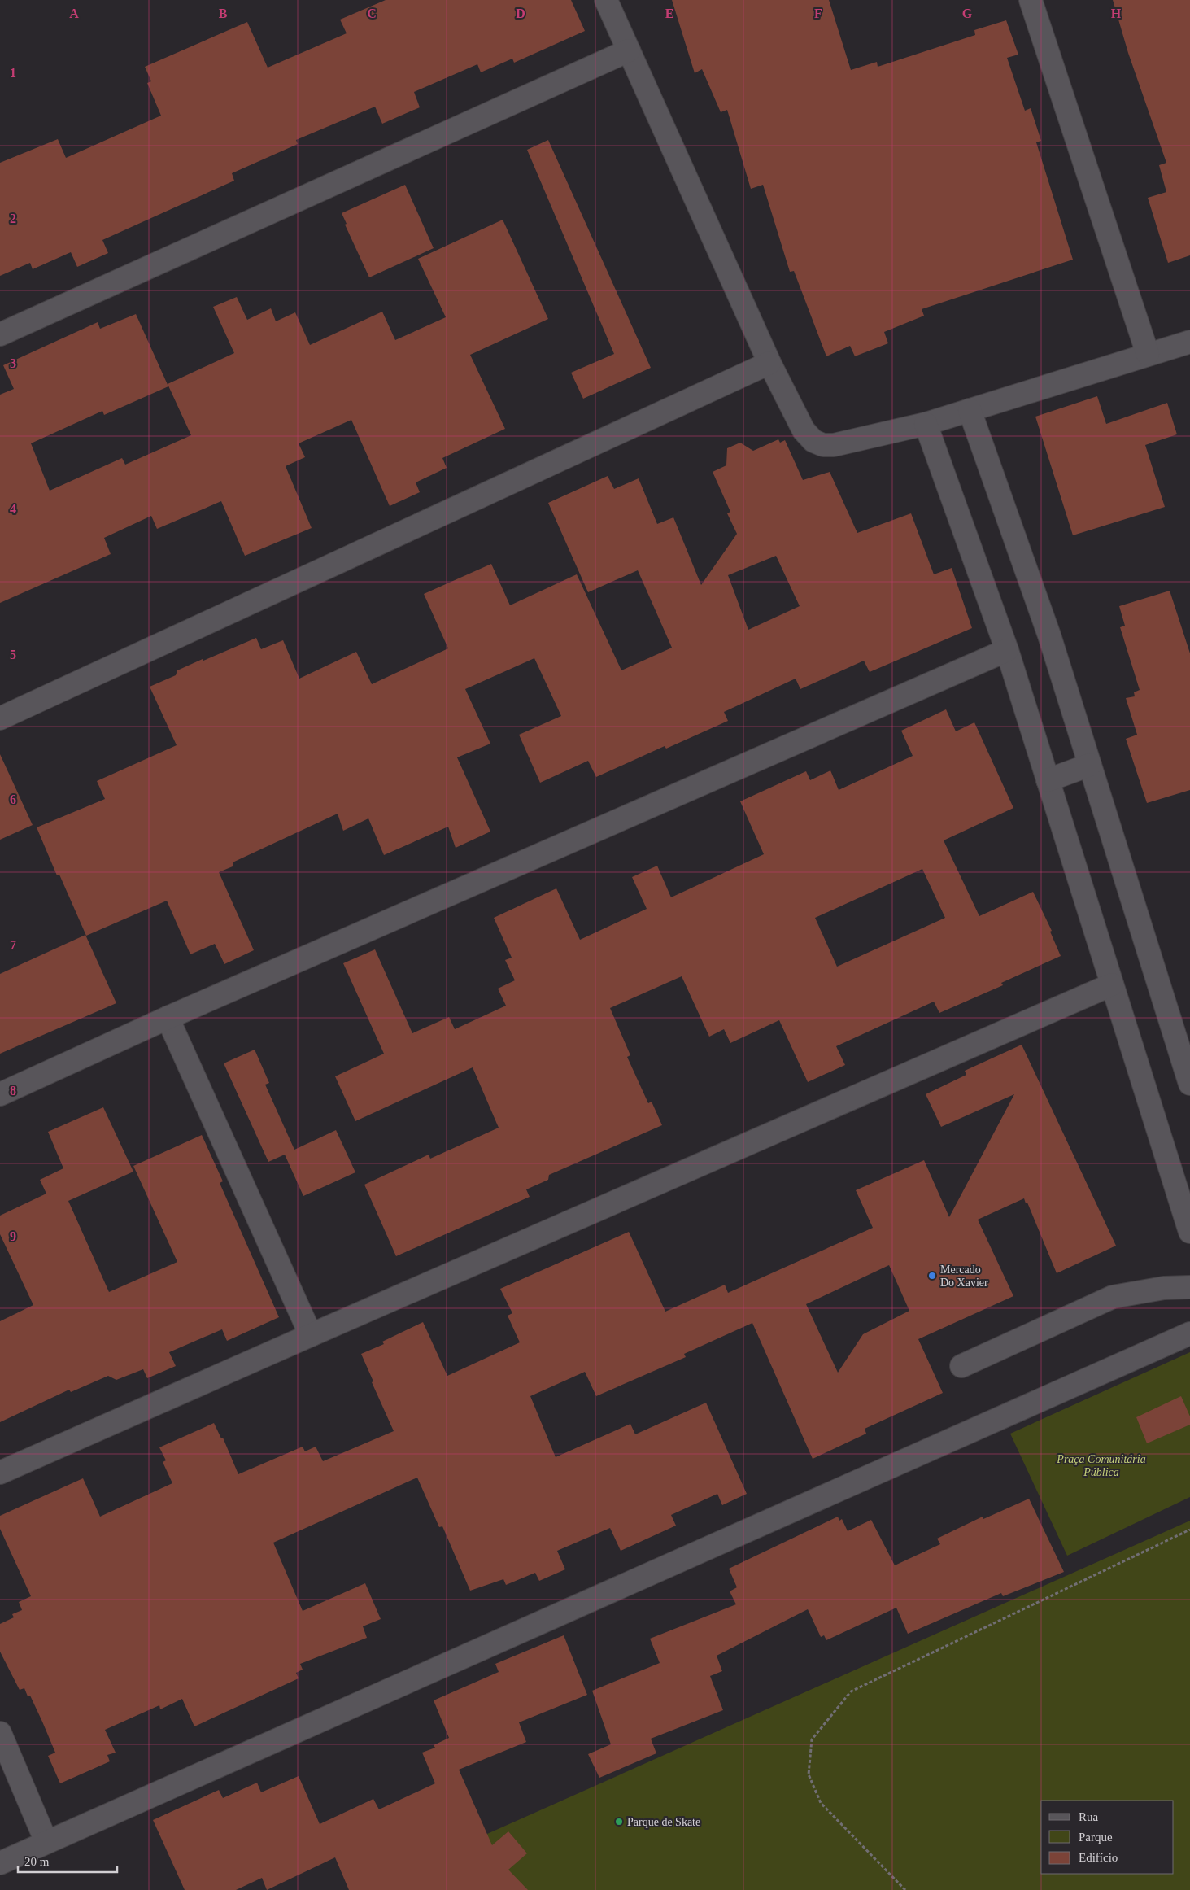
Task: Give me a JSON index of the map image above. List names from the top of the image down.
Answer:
{
  "parks": ["Praça Comunitária Pública"],
  "places": ["Mercado Do Xavier", "Parque de Skate"],
  "legend": ["Rua", "Parque", "Edifício"],
  "scale_bar": "20 m",
  "grid": {
    "columns": [
      "A",
      "B",
      "C",
      "D",
      "E",
      "F",
      "G",
      "H"
    ],
    "rows": [
      "1",
      "2",
      "3",
      "4",
      "5",
      "6",
      "7",
      "8",
      "9"
    ]
  }
}
